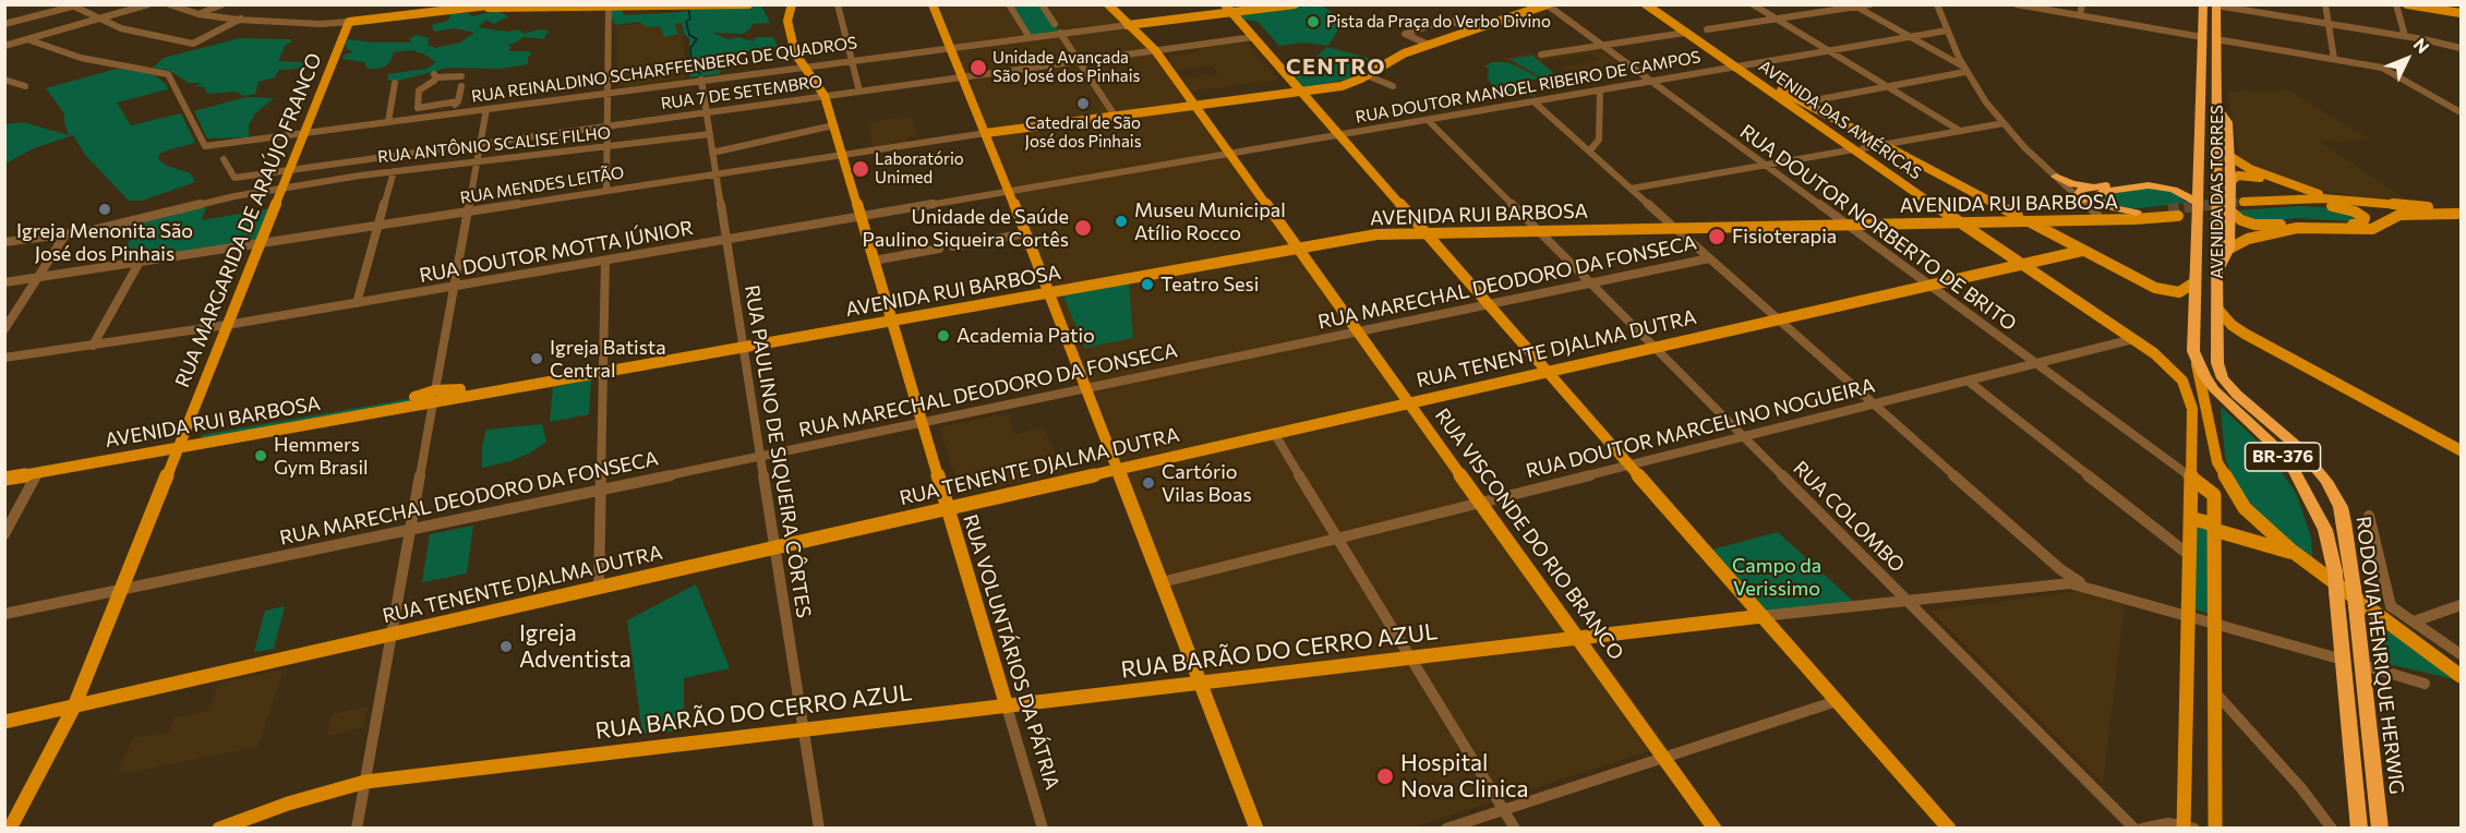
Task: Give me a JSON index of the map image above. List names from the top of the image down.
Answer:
{
  "streets": {
    "highway": ["AVENIDA DAS TORRES", "BR-376", "RODOVIA HENRIQUE HERWIG"],
    "main road": [
      "AVENIDA DAS AMÉRICAS",
      "RUA MENDES LEITÃO",
      "AVENIDA RUI BARBOSA",
      "RUA MARGARIDA DE ARAÚJO FRANCO",
      "RUA TENENTE DJALMA DUTRA",
      "RUA VISCONDE DO RIO BRANCO",
      "RUA BARÃO DO CERRO AZUL",
      "RUA VOLUNTÁRIOS DA PÁTRIA"
    ],
    "street": [
      "RUA REINALDINO SCHARFFENBERG DE QUADROS",
      "RUA DOUTOR MANOEL RIBEIRO DE CAMPOS",
      "RUA 7 DE SETEMBRO",
      "RUA ANTÔNIO SCALISE FILHO",
      "RUA DOUTOR NORBERTO DE BRITO",
      "RUA DOUTOR MOTTA JÚNIOR",
      "RUA MARECHAL DEODORO DA FONSECA",
      "RUA DOUTOR MARCELINO NOGUEIRA",
      "RUA PAULINO DE SIQUEIRA CÔRTES",
      "RUA COLOMBO"
    ]
  },
  "crossings": [
    ["RUA REINALDINO SCHARFFENBERG DE QUADROS", "RUA MARGARIDA DE ARAÚJO FRANCO"],
    ["RUA REINALDINO SCHARFFENBERG DE QUADROS", "RUA PAULINO DE SIQUEIRA CÔRTES"],
    ["RUA REINALDINO SCHARFFENBERG DE QUADROS", "RUA VISCONDE DO RIO BRANCO"],
    ["RUA REINALDINO SCHARFFENBERG DE QUADROS", "RUA VOLUNTÁRIOS DA PÁTRIA"],
    ["RUA DOUTOR MANOEL RIBEIRO DE CAMPOS", "AVENIDA DAS AMÉRICAS"],
    ["RUA DOUTOR MANOEL RIBEIRO DE CAMPOS", "RUA DOUTOR NORBERTO DE BRITO"],
    ["RUA DOUTOR MANOEL RIBEIRO DE CAMPOS", "RUA DOUTOR MOTTA JÚNIOR"],
    ["RUA DOUTOR MANOEL RIBEIRO DE CAMPOS", "RUA COLOMBO"],
    ["RUA DOUTOR MANOEL RIBEIRO DE CAMPOS", "RUA VISCONDE DO RIO BRANCO"],
    ["RUA 7 DE SETEMBRO", "RUA MARGARIDA DE ARAÚJO FRANCO"],
    ["RUA 7 DE SETEMBRO", "RUA PAULINO DE SIQUEIRA CÔRTES"],
    ["RUA 7 DE SETEMBRO", "RUA VISCONDE DO RIO BRANCO"],
    ["RUA 7 DE SETEMBRO", "RUA VOLUNTÁRIOS DA PÁTRIA"],
    ["AVENIDA DAS AMÉRICAS", "AVENIDA RUI BARBOSA"],
    ["AVENIDA DAS AMÉRICAS", "RUA TENENTE DJALMA DUTRA"],
    ["AVENIDA DAS AMÉRICAS", "RUA DOUTOR MARCELINO NOGUEIRA"],
    ["RUA ANTÔNIO SCALISE FILHO", "RUA MARGARIDA DE ARAÚJO FRANCO"],
    ["RUA ANTÔNIO SCALISE FILHO", "RUA PAULINO DE SIQUEIRA CÔRTES"],
    ["RUA MENDES LEITÃO", "RUA MARGARIDA DE ARAÚJO FRANCO"],
    ["RUA MENDES LEITÃO", "RUA DOUTOR NORBERTO DE BRITO"],
    ["RUA MENDES LEITÃO", "RUA PAULINO DE SIQUEIRA CÔRTES"],
    ["RUA MENDES LEITÃO", "RUA VISCONDE DO RIO BRANCO"],
    ["RUA MENDES LEITÃO", "RUA VOLUNTÁRIOS DA PÁTRIA"],
    ["AVENIDA DAS TORRES", "RODOVIA HENRIQUE HERWIG"],
    ["AVENIDA RUI BARBOSA", "RUA MARGARIDA DE ARAÚJO FRANCO"],
    ["AVENIDA RUI BARBOSA", "RUA DOUTOR NORBERTO DE BRITO"],
    ["AVENIDA RUI BARBOSA", "RUA PAULINO DE SIQUEIRA CÔRTES"],
    ["AVENIDA RUI BARBOSA", "RUA COLOMBO"],
    ["AVENIDA RUI BARBOSA", "RUA VISCONDE DO RIO BRANCO"],
    ["AVENIDA RUI BARBOSA", "RUA VOLUNTÁRIOS DA PÁTRIA"],
    ["RUA MARGARIDA DE ARAÚJO FRANCO", "RUA DOUTOR MOTTA JÚNIOR"],
    ["RUA MARGARIDA DE ARAÚJO FRANCO", "RUA MARECHAL DEODORO DA FONSECA"],
    ["RUA MARGARIDA DE ARAÚJO FRANCO", "RUA TENENTE DJALMA DUTRA"],
    ["RUA DOUTOR NORBERTO DE BRITO", "RUA TENENTE DJALMA DUTRA"],
    ["RUA DOUTOR NORBERTO DE BRITO", "RUA DOUTOR MARCELINO NOGUEIRA"],
    ["RUA DOUTOR MOTTA JÚNIOR", "RUA PAULINO DE SIQUEIRA CÔRTES"],
    ["RUA DOUTOR MOTTA JÚNIOR", "RUA VOLUNTÁRIOS DA PÁTRIA"],
    ["RUA MARECHAL DEODORO DA FONSECA", "RUA PAULINO DE SIQUEIRA CÔRTES"],
    ["RUA MARECHAL DEODORO DA FONSECA", "RUA COLOMBO"],
    ["RUA MARECHAL DEODORO DA FONSECA", "RUA VISCONDE DO RIO BRANCO"],
    ["RUA MARECHAL DEODORO DA FONSECA", "RUA VOLUNTÁRIOS DA PÁTRIA"],
    ["RUA TENENTE DJALMA DUTRA", "RUA PAULINO DE SIQUEIRA CÔRTES"],
    ["RUA TENENTE DJALMA DUTRA", "RUA COLOMBO"],
    ["RUA TENENTE DJALMA DUTRA", "RUA VISCONDE DO RIO BRANCO"],
    ["RUA TENENTE DJALMA DUTRA", "RUA VOLUNTÁRIOS DA PÁTRIA"],
    ["RUA DOUTOR MARCELINO NOGUEIRA", "RUA COLOMBO"],
    ["RUA DOUTOR MARCELINO NOGUEIRA", "RUA VISCONDE DO RIO BRANCO"],
    ["RUA PAULINO DE SIQUEIRA CÔRTES", "RUA BARÃO DO CERRO AZUL"],
    ["RUA COLOMBO", "RUA BARÃO DO CERRO AZUL"],
    ["RUA VISCONDE DO RIO BRANCO", "RUA BARÃO DO CERRO AZUL"],
    ["RUA BARÃO DO CERRO AZUL", "RUA VOLUNTÁRIOS DA PÁTRIA"],
    ["RUA BARÃO DO CERRO AZUL", "RODOVIA HENRIQUE HERWIG"]
  ],
  "districts": ["CENTRO"],
  "parks": ["Campo da Verissimo"],
  "places": [
    "Pista da Praça do Verbo Divino",
    "Unidade Avançada São José dos Pinhais",
    "Catedral de São José dos Pinhais",
    "Laboratório Unimed",
    "Igreja Menonita São José dos Pinhais",
    "Museu Municipal Atílio Rocco",
    "Unidade de Saúde Paulino Siqueira Cortês",
    "Fisioterapia",
    "Teatro Sesi",
    "Academia Patio",
    "Igreja Batista Central",
    "Hemmers Gym Brasil",
    "Cartório Vilas Boas",
    "Igreja Adventista",
    "Hospital Nova Clinica"
  ],
  "north": "top right"
}
